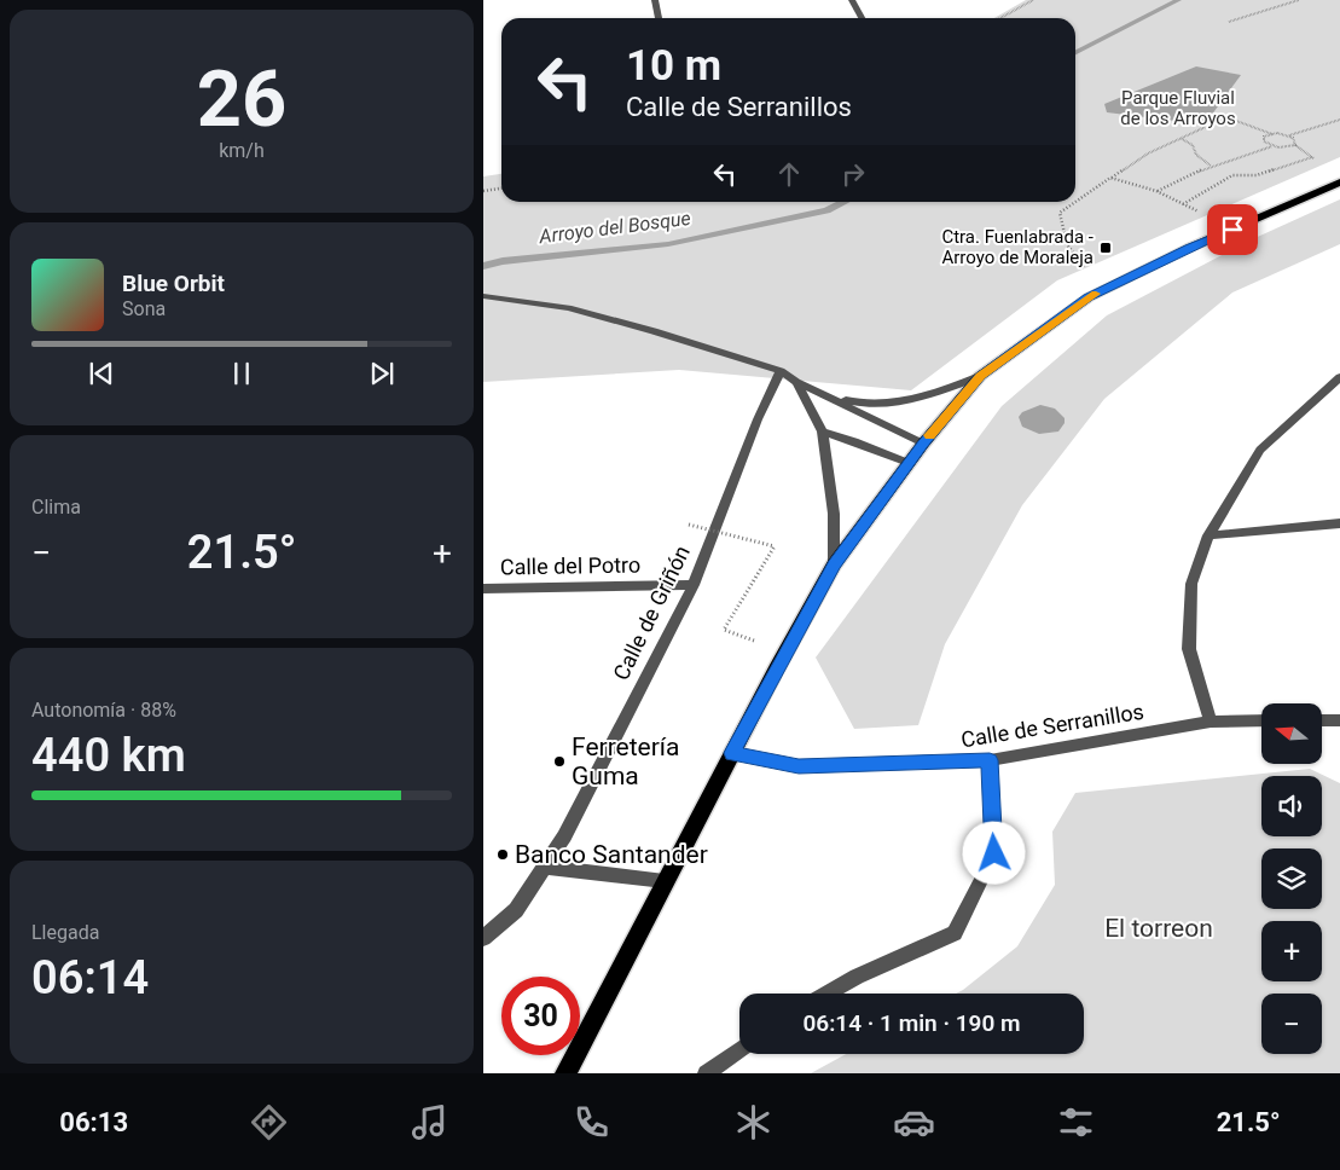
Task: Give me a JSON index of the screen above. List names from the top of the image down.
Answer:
{
  "streets": {
    "street": ["Calle del Potro", "Calle de Griñón", "Calle de Serranillos"]
  },
  "crossings": [
    ["Calle del Potro", "Calle de Griñón"]
  ],
  "water": ["Arroyo del Bosque"],
  "parks": ["Parque Fluvial de los Arroyos", "El torreon"],
  "places": {
    "transit": ["Ctra. Fuenlabrada - Arroyo de Moraleja"],
    "other": ["Ferretería Guma", "Banco Santander"]
  },
  "north": "left",
  "page": {
    "tile": [
      ["26", "km/h"],
      "Clima",
      ["Autonomía · 88%", "440 km"],
      ["Llegada", "06:14"]
    ],
    "turn": ["10 m", "Calle de Serranillos"],
    "song": ["Blue Orbit", "Sona"],
    "heat": ["−", "21.5°", "+"],
    "map_buttons": ["+", "−"],
    "limit": "30",
    "trip": "06:14 · 1 min · 190 m",
    "tabs": ["06:13", "21.5°"]
  }
}
